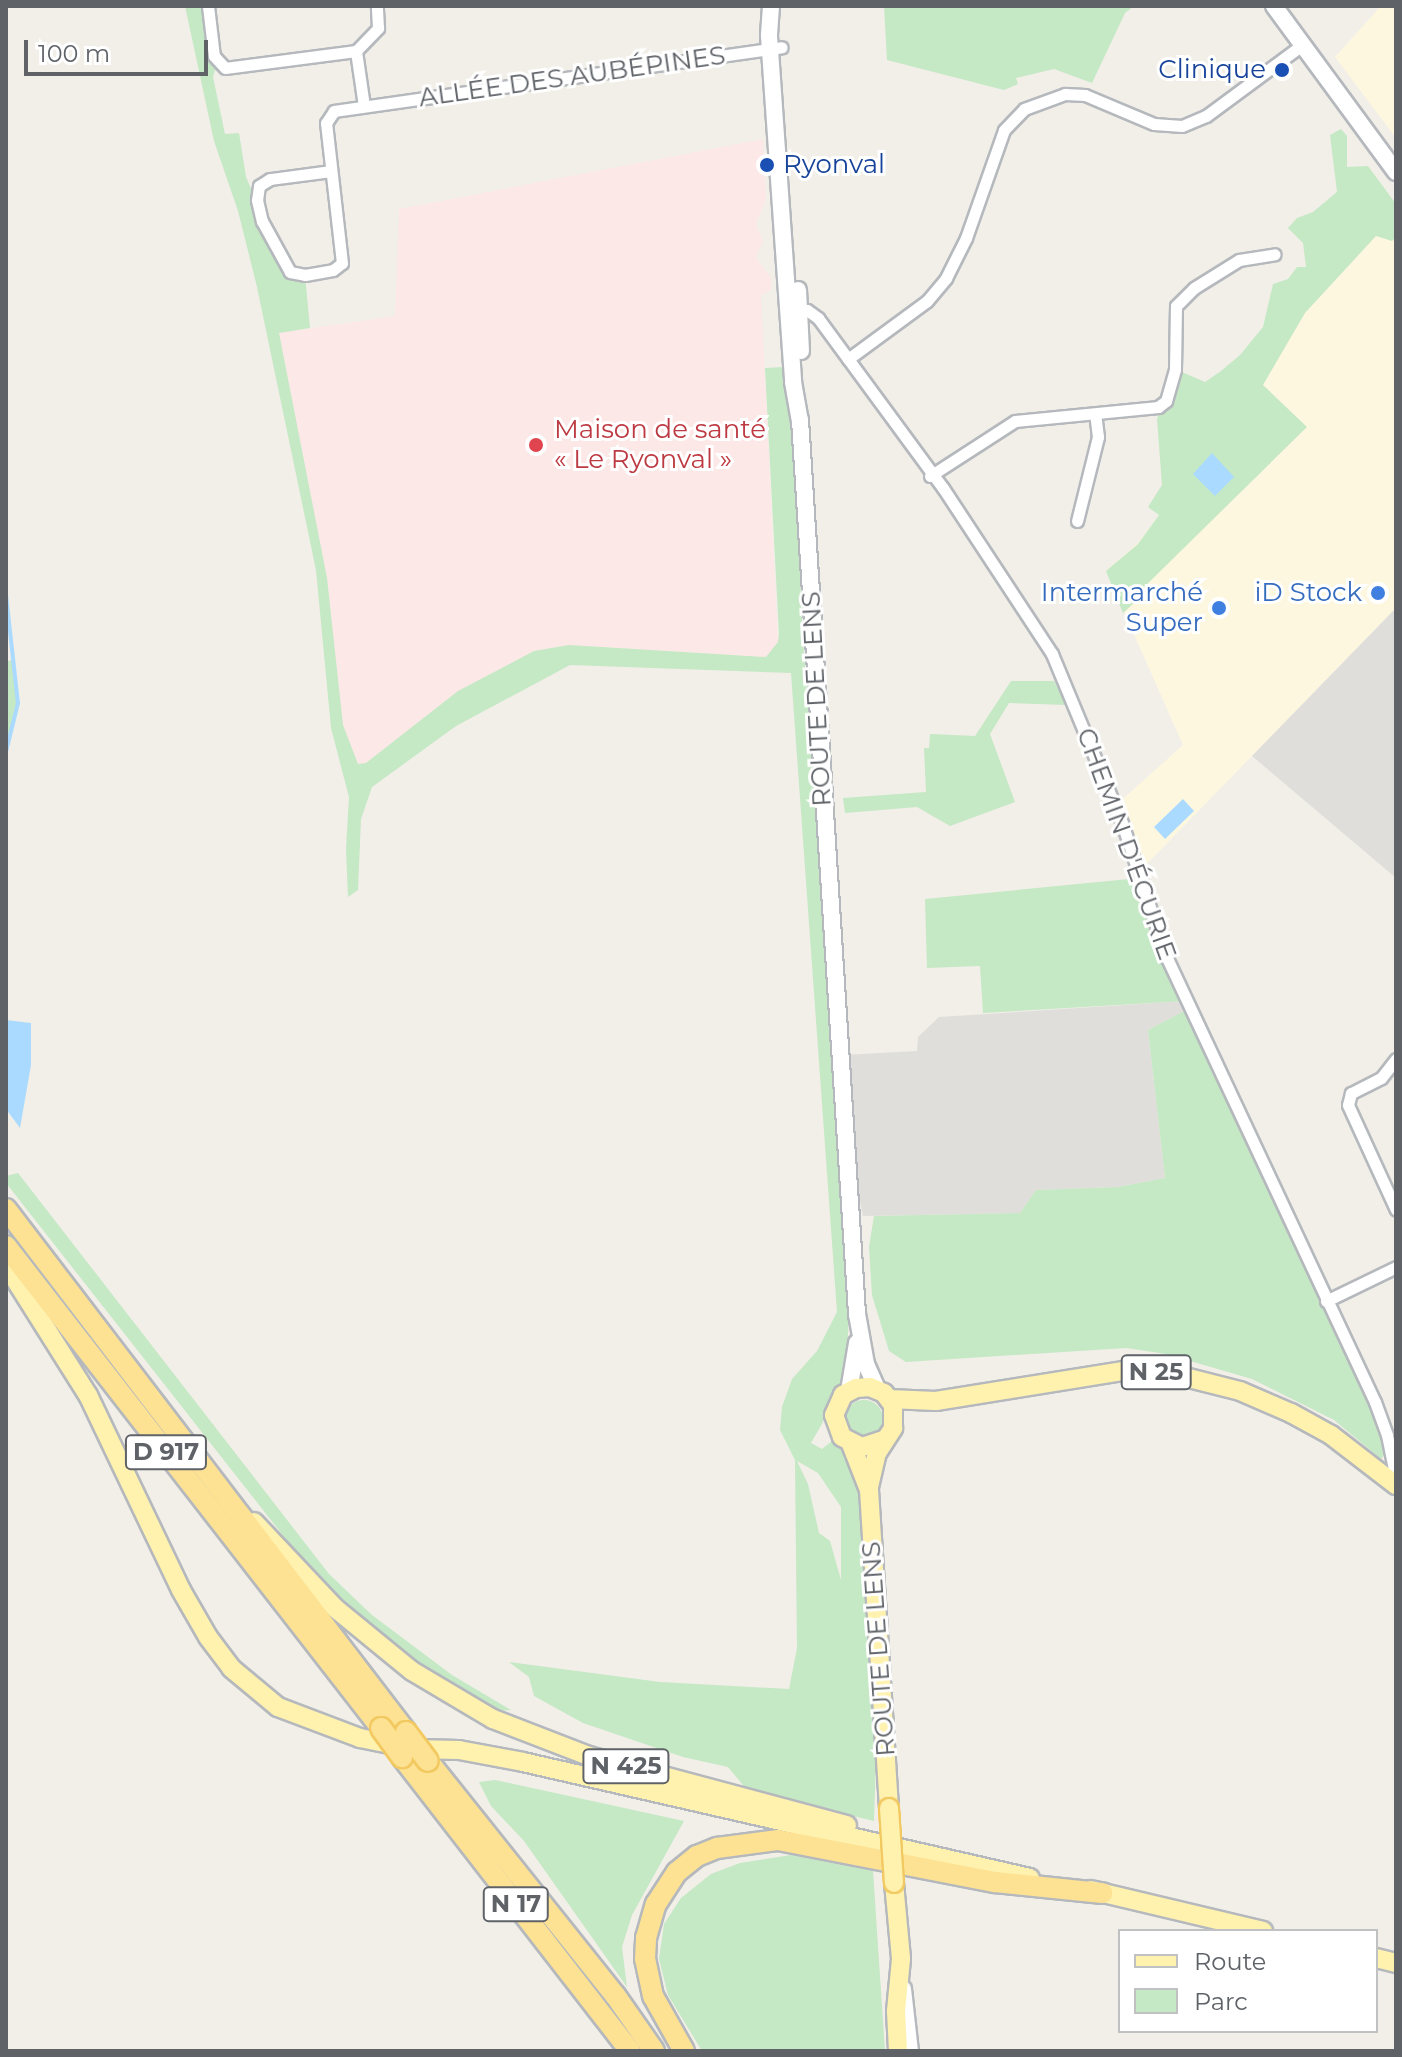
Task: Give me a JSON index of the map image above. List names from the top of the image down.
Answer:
{
  "streets": {
    "highway": ["D 917", "N 17"],
    "main road": ["ROUTE DE LENS", "N 25", "N 425"],
    "street": ["ALLÉE DES AUBÉPINES", "CHEMIN D'ÉCURIE"]
  },
  "crossings": [
    ["ALLÉE DES AUBÉPINES", "ROUTE DE LENS"],
    ["ROUTE DE LENS", "CHEMIN D'ÉCURIE"],
    ["ROUTE DE LENS", "N 25"],
    ["D 917", "N 425"],
    ["D 917", "N 17"]
  ],
  "places": [
    "Clinique",
    "Ryonval",
    "Maison de santé « Le Ryonval »",
    "iD Stock",
    "Intermarché Super"
  ],
  "legend": ["Route", "Parc"],
  "scale_bar": "100 m"
}
